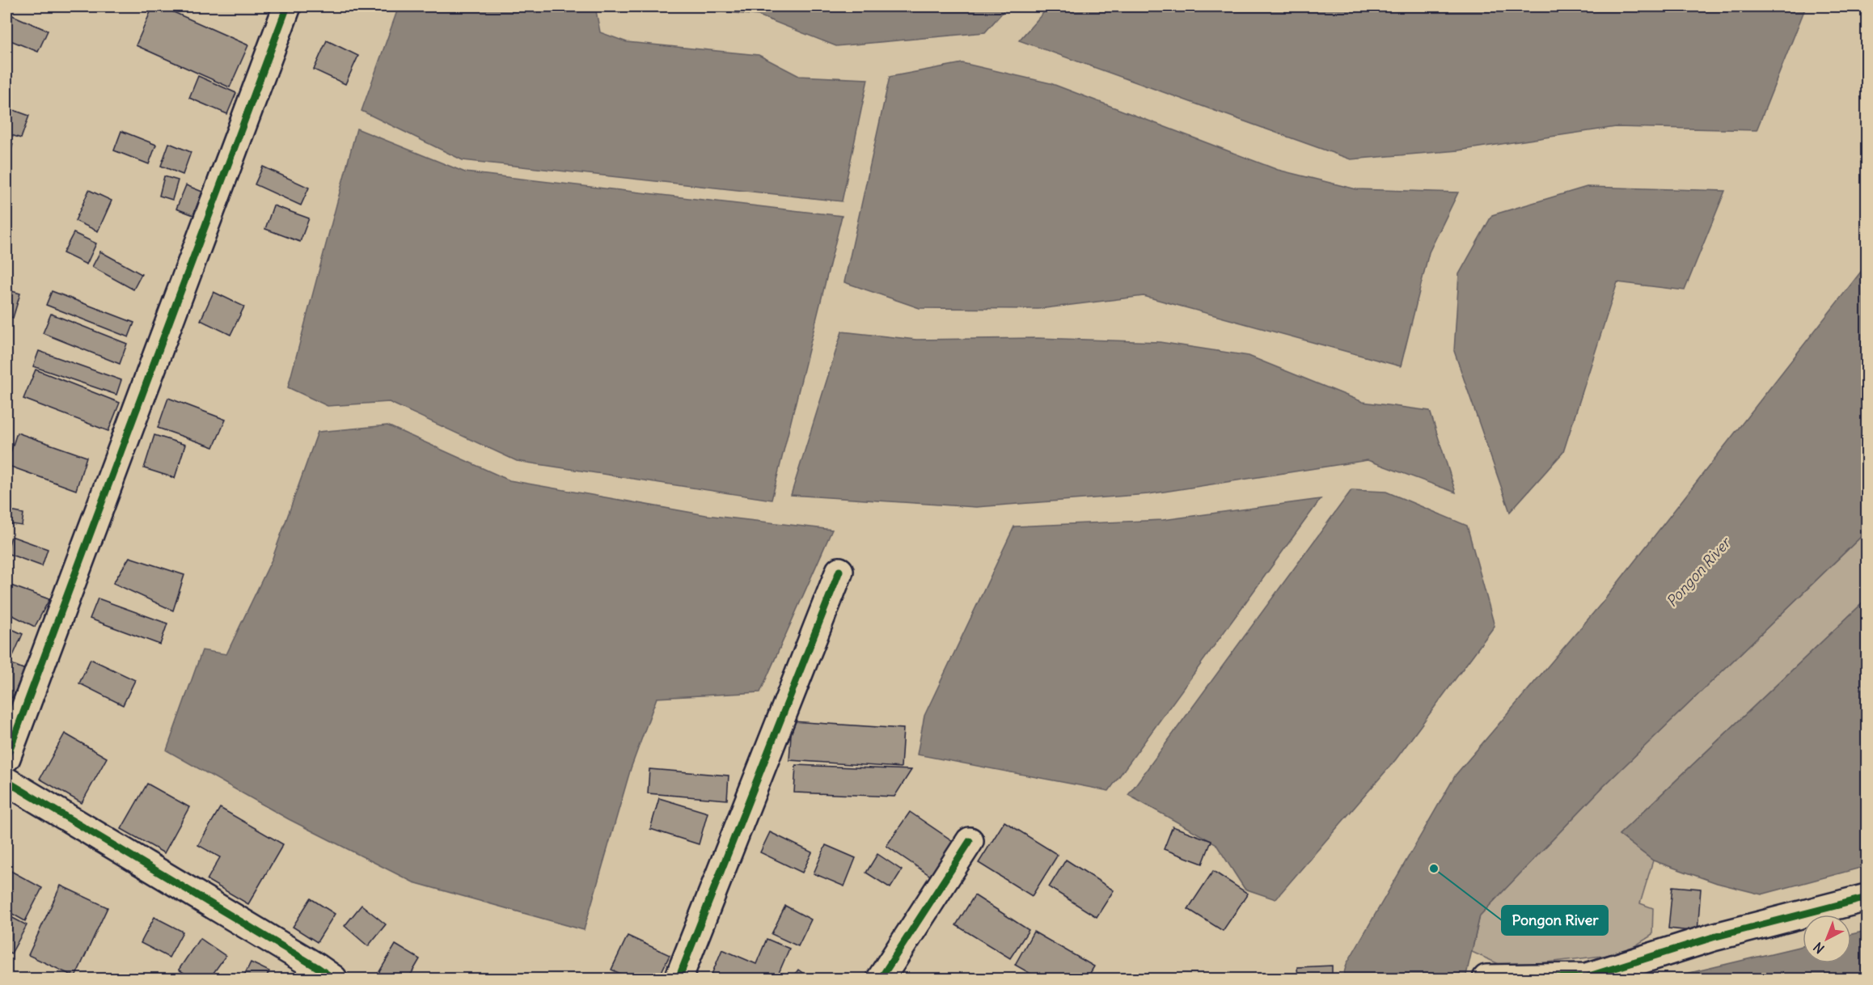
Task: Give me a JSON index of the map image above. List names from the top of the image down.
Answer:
{
  "water": ["Pongon River"],
  "places": ["Pongon River"],
  "north": "bottom left"
}
